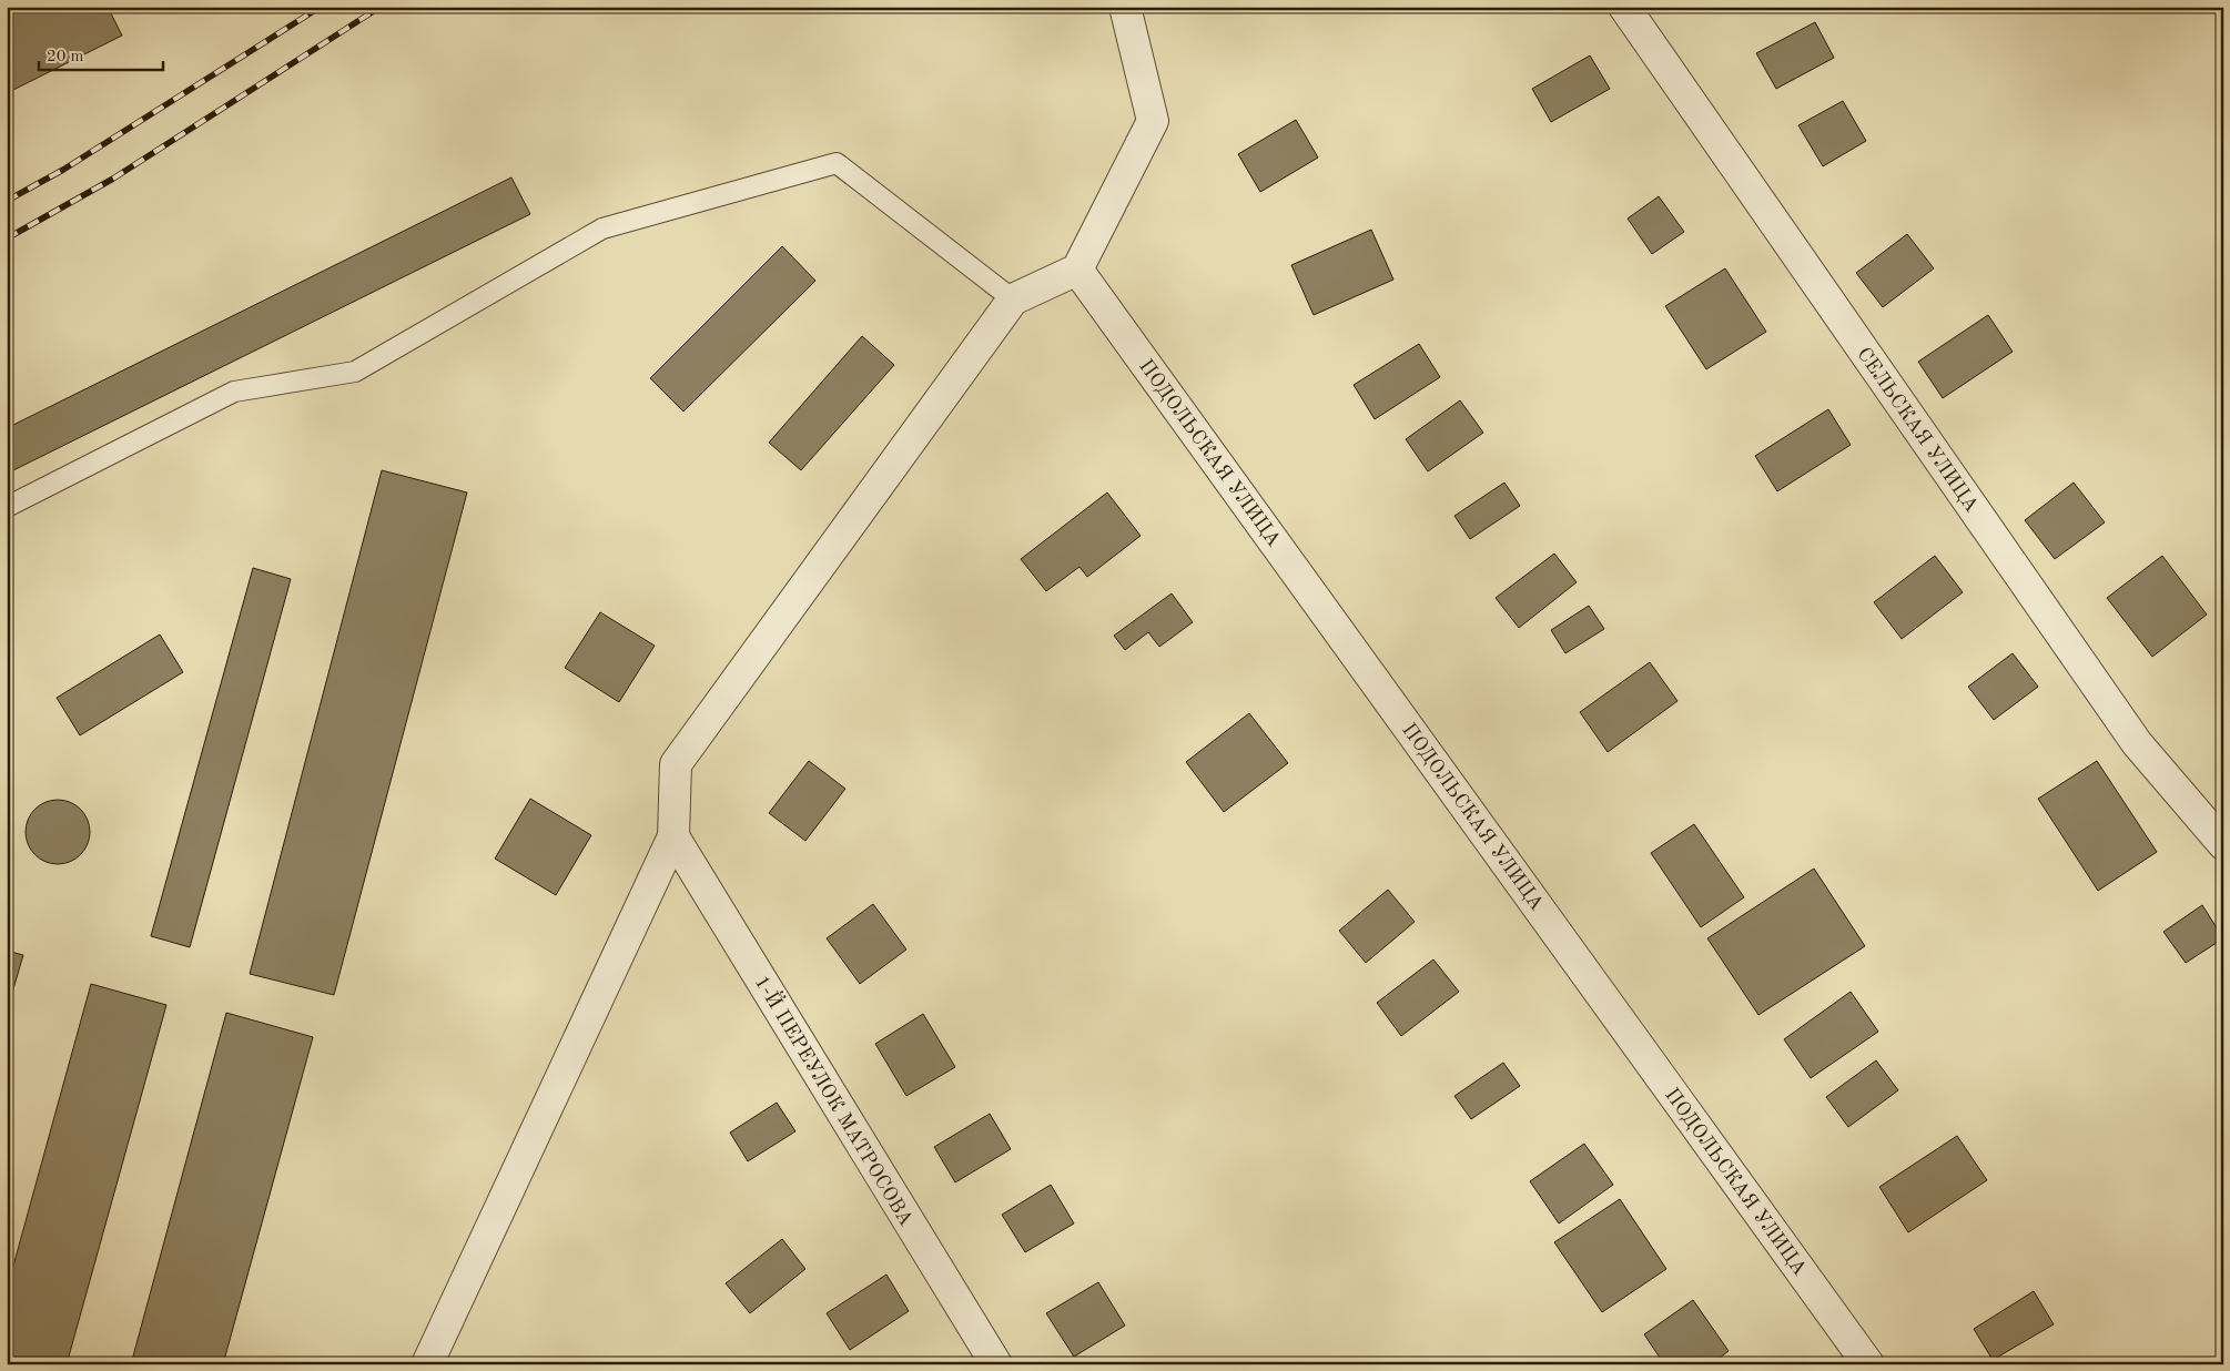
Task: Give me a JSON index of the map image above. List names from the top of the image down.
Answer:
{
  "streets": {
    "street": ["СЕЛЬСКАЯ УЛИЦА", "ПОДОЛЬСКАЯ УЛИЦА", "1-Й ПЕРЕУЛОК МАТРОСОВА"]
  },
  "scale_bar": "20 m"
}
